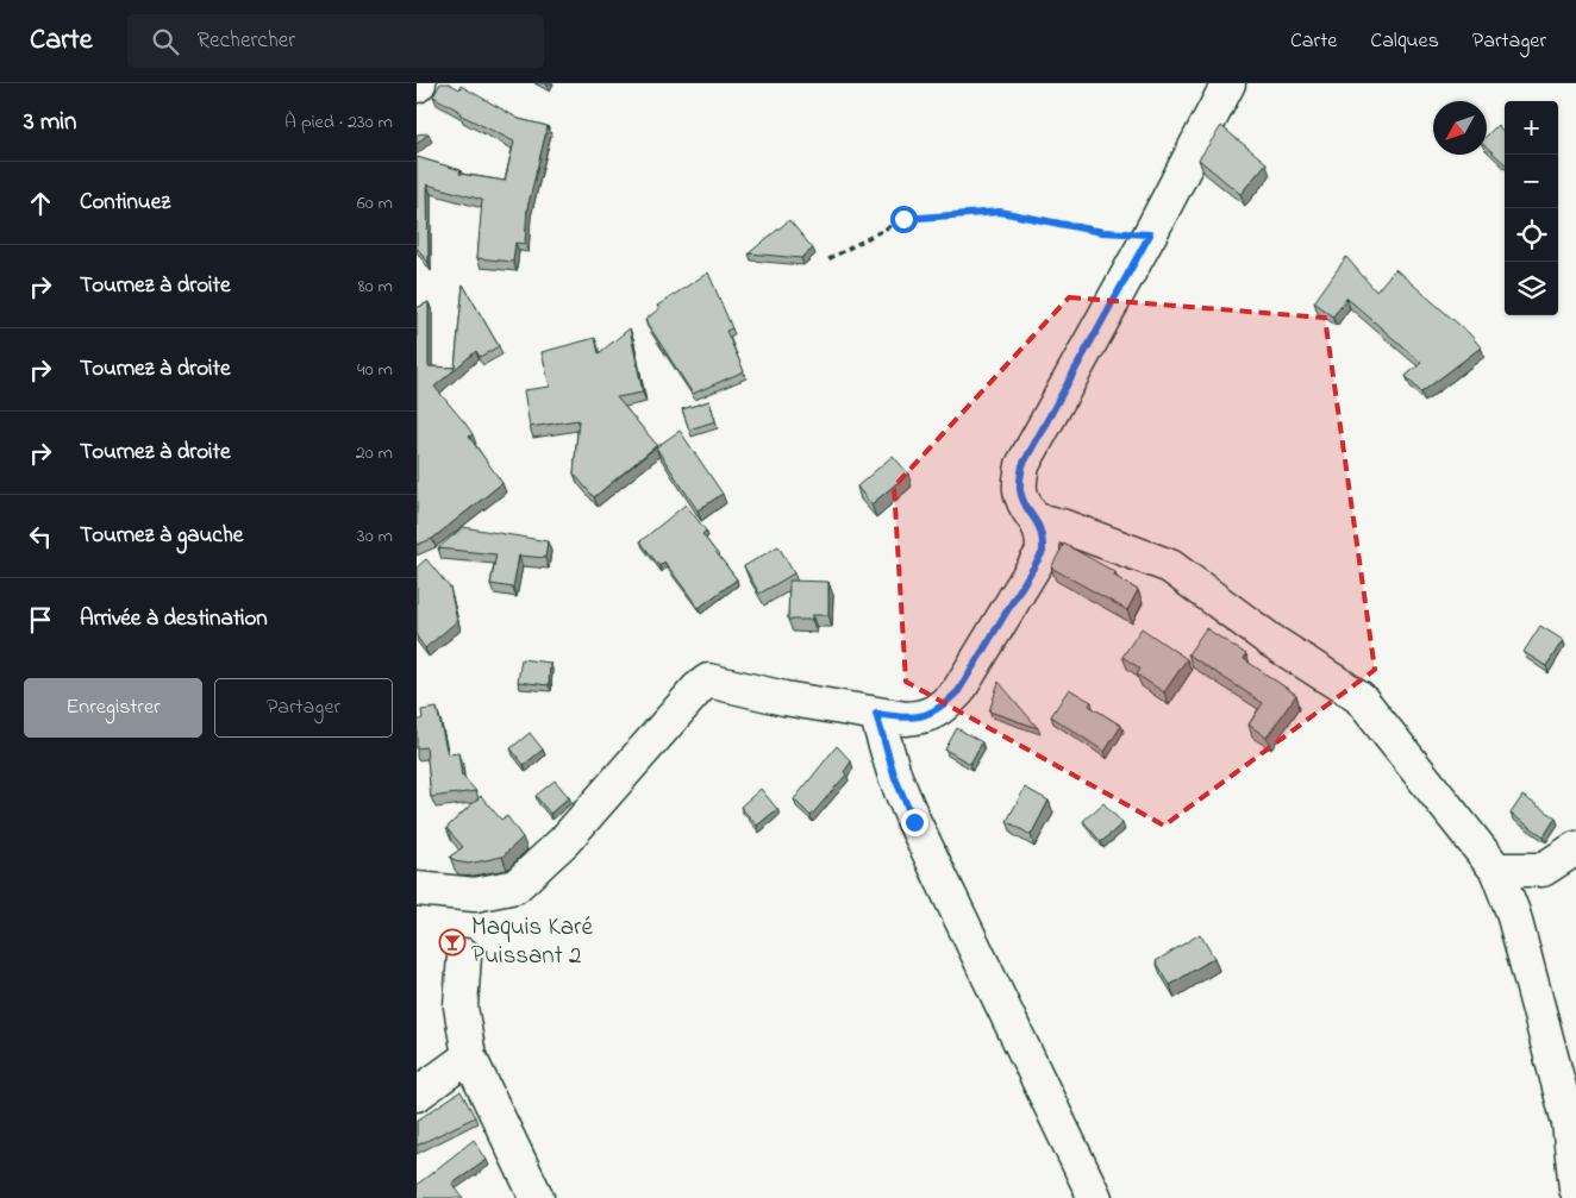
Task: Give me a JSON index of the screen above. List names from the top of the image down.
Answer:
{
  "places": {
    "bar": ["Maquis Karé Puissant 2"]
  },
  "north": "bottom left",
  "page": {
    "header": "Carte",
    "search": "Rechercher",
    "nav": ["Carte", "Calques", "Partager"],
    "heading": ["3 min", "À pied · 230 m"],
    "map_buttons": ["+", "−"],
    "list": [
      ["Continuez", "60 m"],
      ["Tournez à droite", "80 m"],
      ["Tournez à droite", "40 m"],
      ["Tournez à droite", "20 m"],
      ["Tournez à gauche", "30 m"],
      "Arrivée à destination"
    ],
    "buttons": ["Enregistrer", "Partager"]
  }
}
